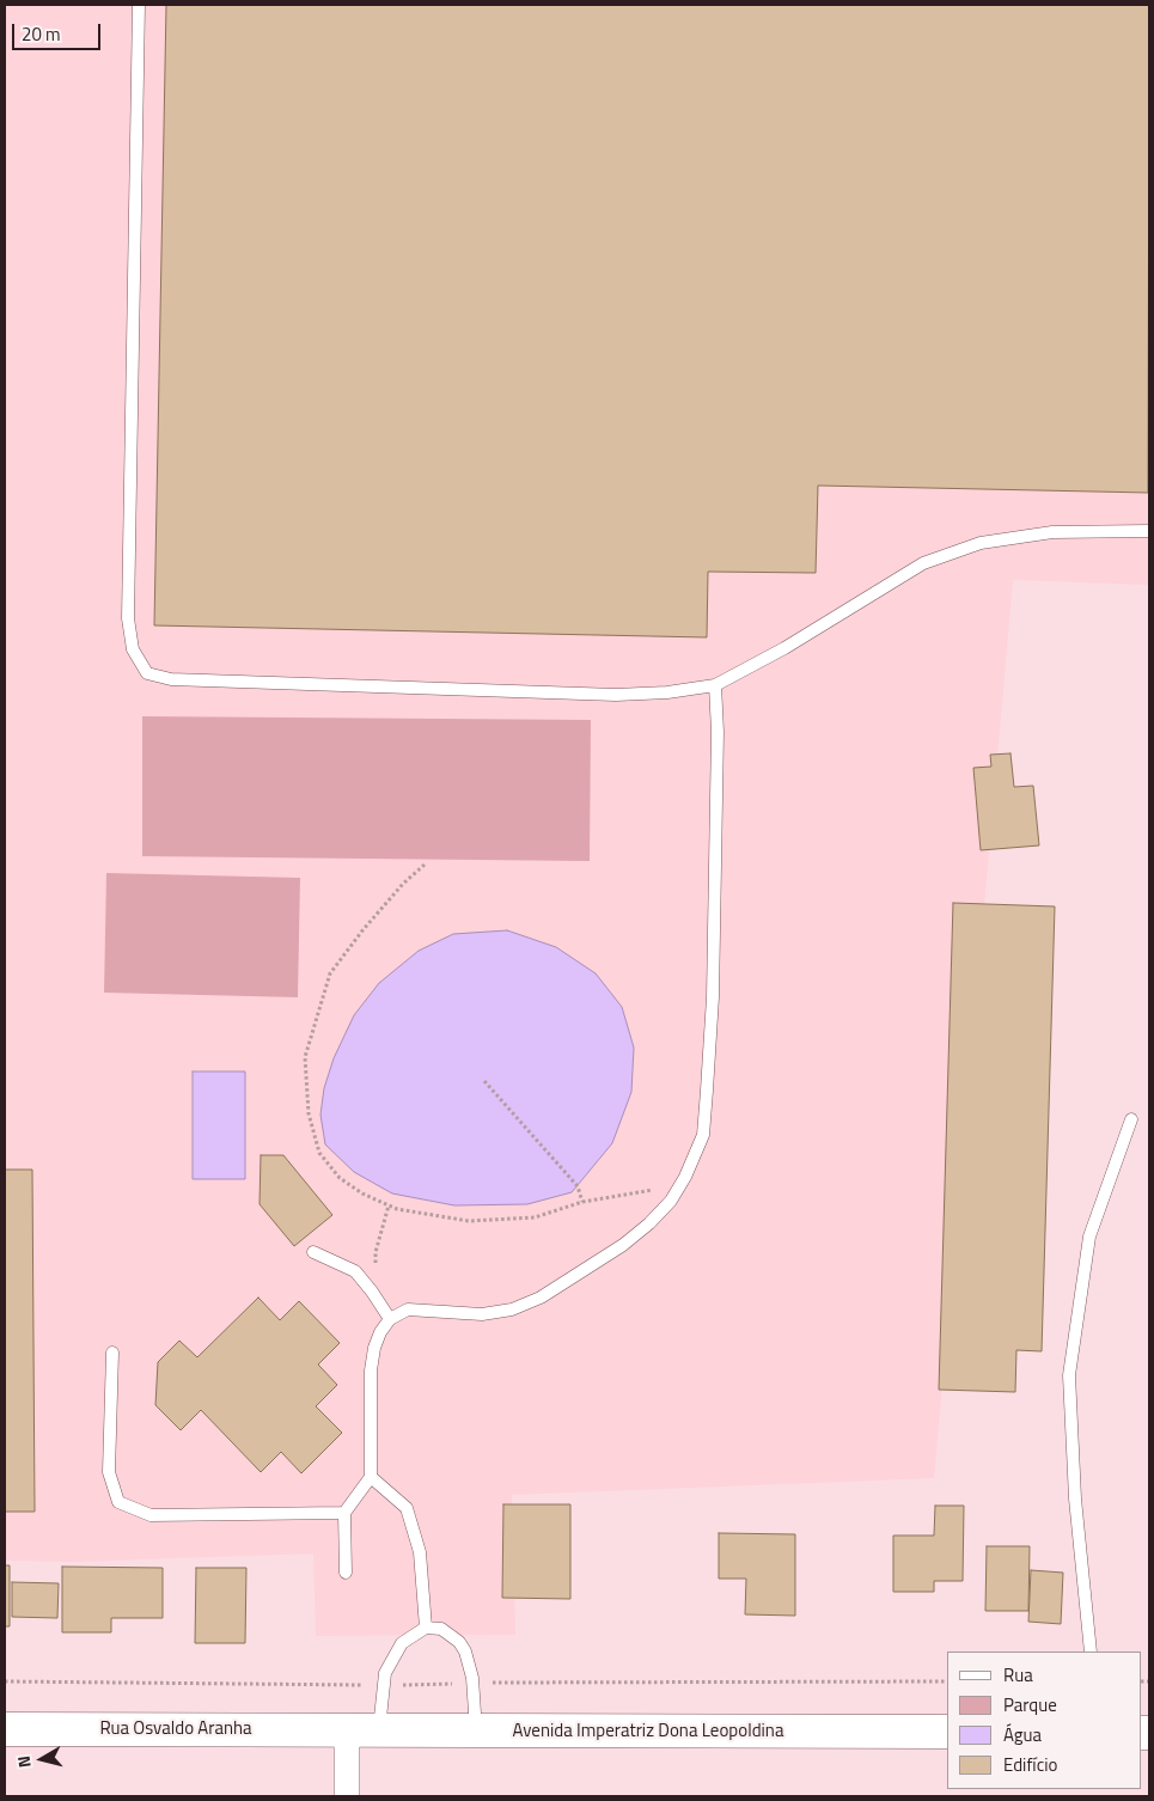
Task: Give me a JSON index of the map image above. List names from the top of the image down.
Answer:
{
  "streets": {
    "main road": ["Rua Osvaldo Aranha", "Avenida Imperatriz Dona Leopoldina"]
  },
  "crossings": [
    ["Rua Osvaldo Aranha", "Avenida Imperatriz Dona Leopoldina"]
  ],
  "legend": [
    "Rua",
    "Parque",
    "Água",
    "Edifício"
  ],
  "scale_bar": "20 m",
  "north": "left"
}
